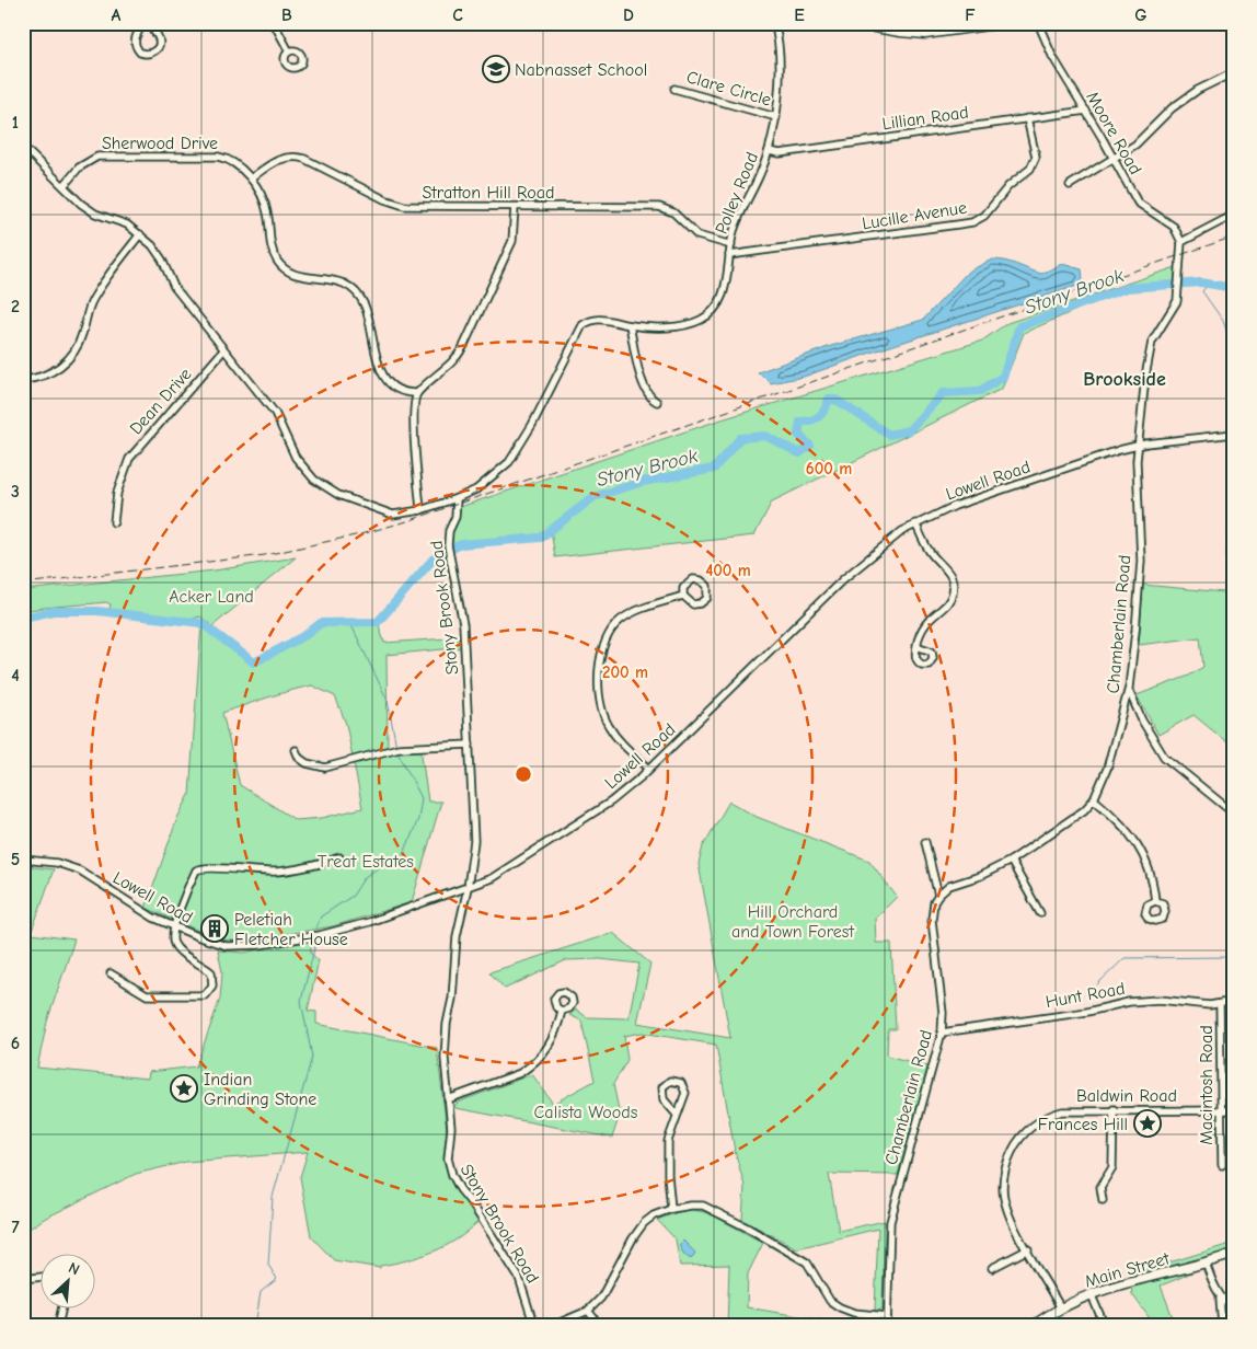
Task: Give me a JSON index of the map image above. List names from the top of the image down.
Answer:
{
  "streets": {
    "main road": ["Main Street"],
    "street": [
      "Clare Circle",
      "Lillian Road",
      "Moore Road",
      "Sherwood Drive",
      "Stratton Hill Road",
      "Polley Road",
      "Lucille Avenue",
      "Dean Drive",
      "Lowell Road",
      "Stony Brook Road",
      "Chamberlain Road",
      "Hunt Road",
      "Macintosh Road",
      "Baldwin Road"
    ]
  },
  "crossings": [
    ["Clare Circle", "Polley Road"],
    ["Lillian Road", "Moore Road"],
    ["Lillian Road", "Polley Road"],
    ["Lillian Road", "Lucille Avenue"],
    ["Moore Road", "Chamberlain Road"],
    ["Sherwood Drive", "Stratton Hill Road"],
    ["Stratton Hill Road", "Polley Road"],
    ["Polley Road", "Lucille Avenue"],
    ["Polley Road", "Stony Brook Road"],
    ["Lowell Road", "Stony Brook Road"],
    ["Lowell Road", "Chamberlain Road"],
    ["Chamberlain Road", "Hunt Road"],
    ["Hunt Road", "Macintosh Road"],
    ["Macintosh Road", "Baldwin Road"],
    ["Baldwin Road", "Main Street"]
  ],
  "districts": ["Brookside"],
  "water": ["Stony Brook"],
  "parks": [
    "Acker Land",
    "Treat Estates",
    "Hill Orchard and Town Forest",
    "Calista Woods"
  ],
  "places": {
    "school or university": ["Nabnasset School"],
    "building": ["Peletiah Fletcher House"],
    "place": ["Indian Grinding Stone", "Frances Hill"]
  },
  "north": "top right",
  "grid": {
    "columns": [
      "A",
      "B",
      "C",
      "D",
      "E",
      "F",
      "G"
    ],
    "rows": [
      "1",
      "2",
      "3",
      "4",
      "5",
      "6",
      "7"
    ]
  },
  "rings": ["600 m", "400 m", "200 m"]
}
